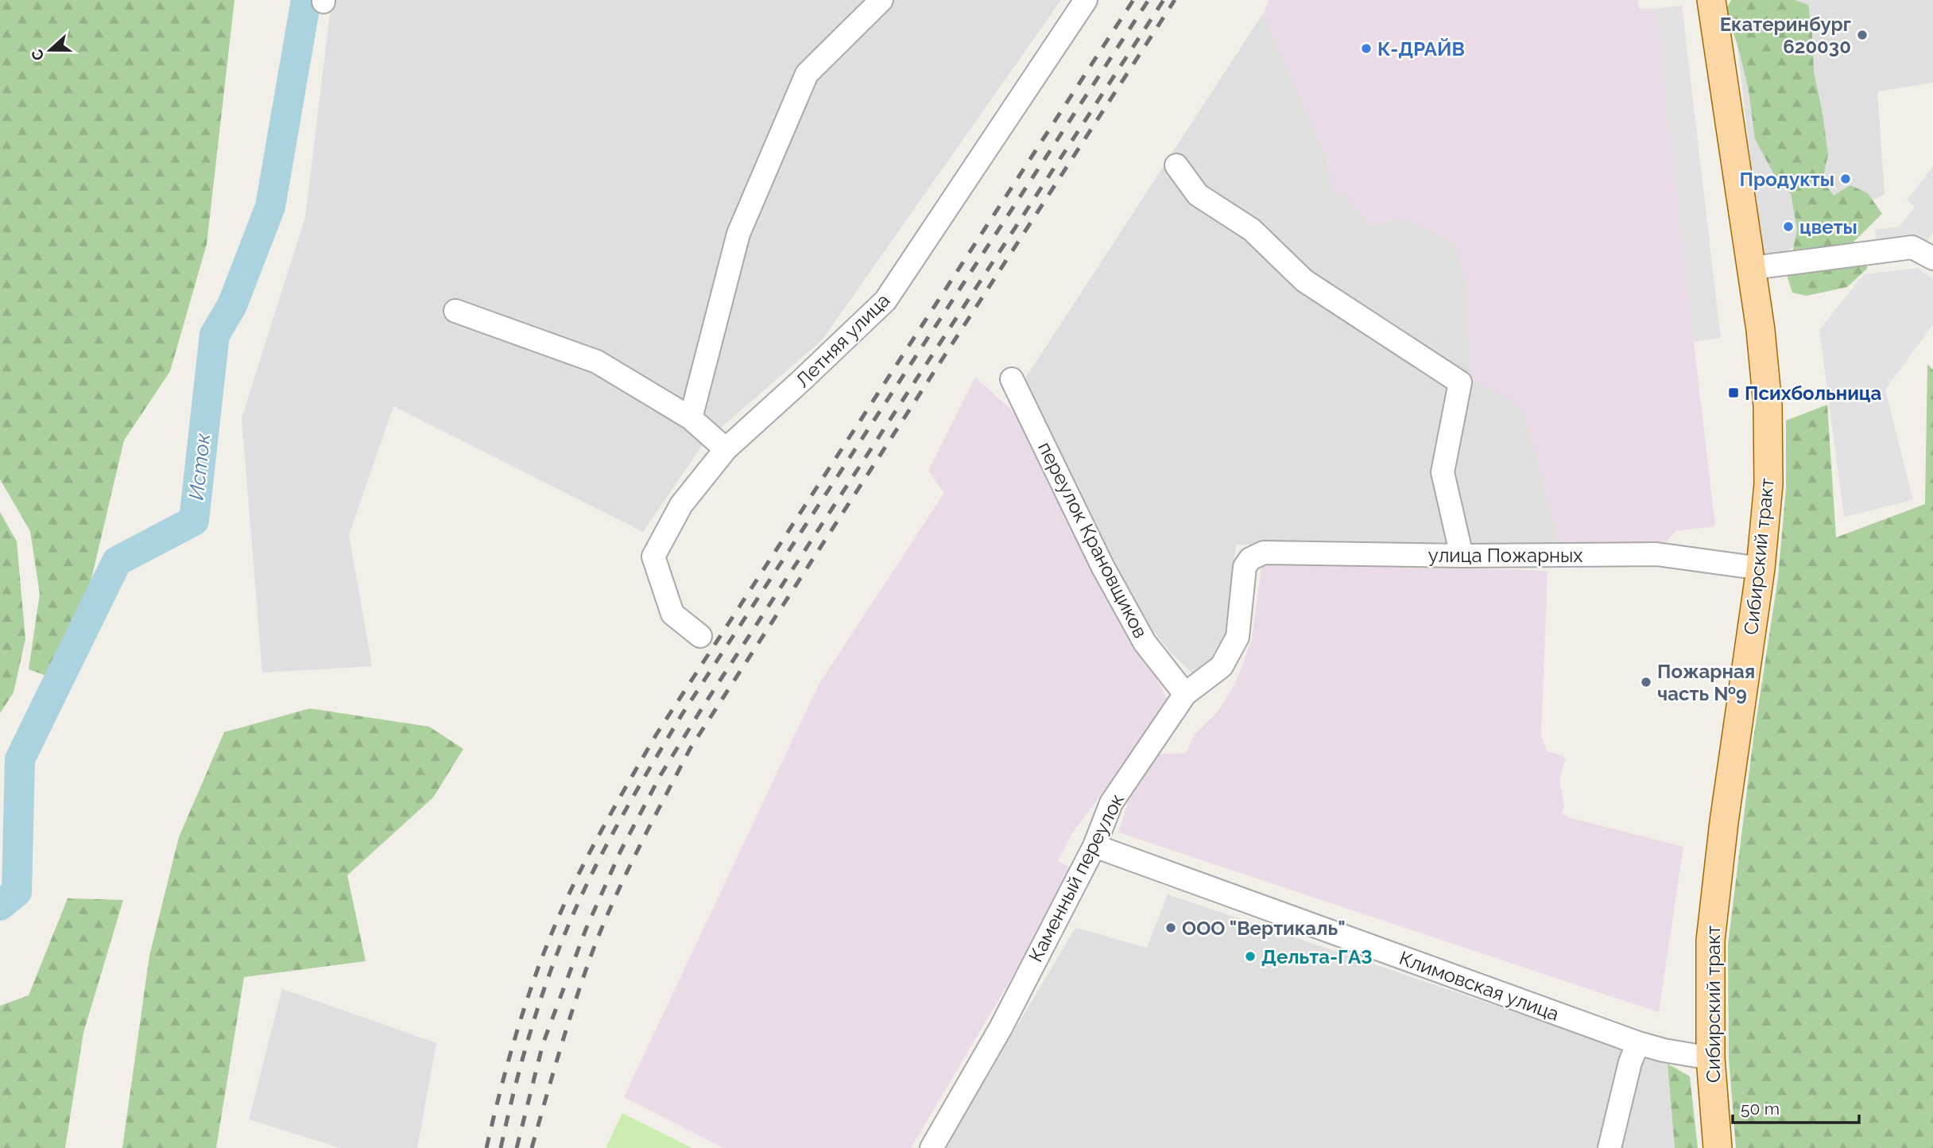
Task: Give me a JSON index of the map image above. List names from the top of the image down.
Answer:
{
  "streets": {
    "main road": ["Сибирский тракт"],
    "street": [
      "Летняя улица",
      "переулок Крановщиков",
      "улица Пожарных",
      "Каменный переулок",
      "Климовская улица"
    ]
  },
  "crossings": [
    ["переулок Крановщиков", "Каменный переулок"],
    ["улица Пожарных", "Сибирский тракт"],
    ["улица Пожарных", "Каменный переулок"],
    ["Сибирский тракт", "Климовская улица"],
    ["Каменный переулок", "Климовская улица"]
  ],
  "water": ["Исток"],
  "places": {
    "other": [
      "Екатеринбург 620030",
      "К-ДРАЙВ",
      "Продукты",
      "цветы",
      "Пожарная часть №9",
      "ООО \"Вертикаль\"",
      "Дельта-ГАЗ"
    ],
    "transit": ["Психбольница"]
  },
  "scale_bar": "50 m",
  "north": "left"
}
